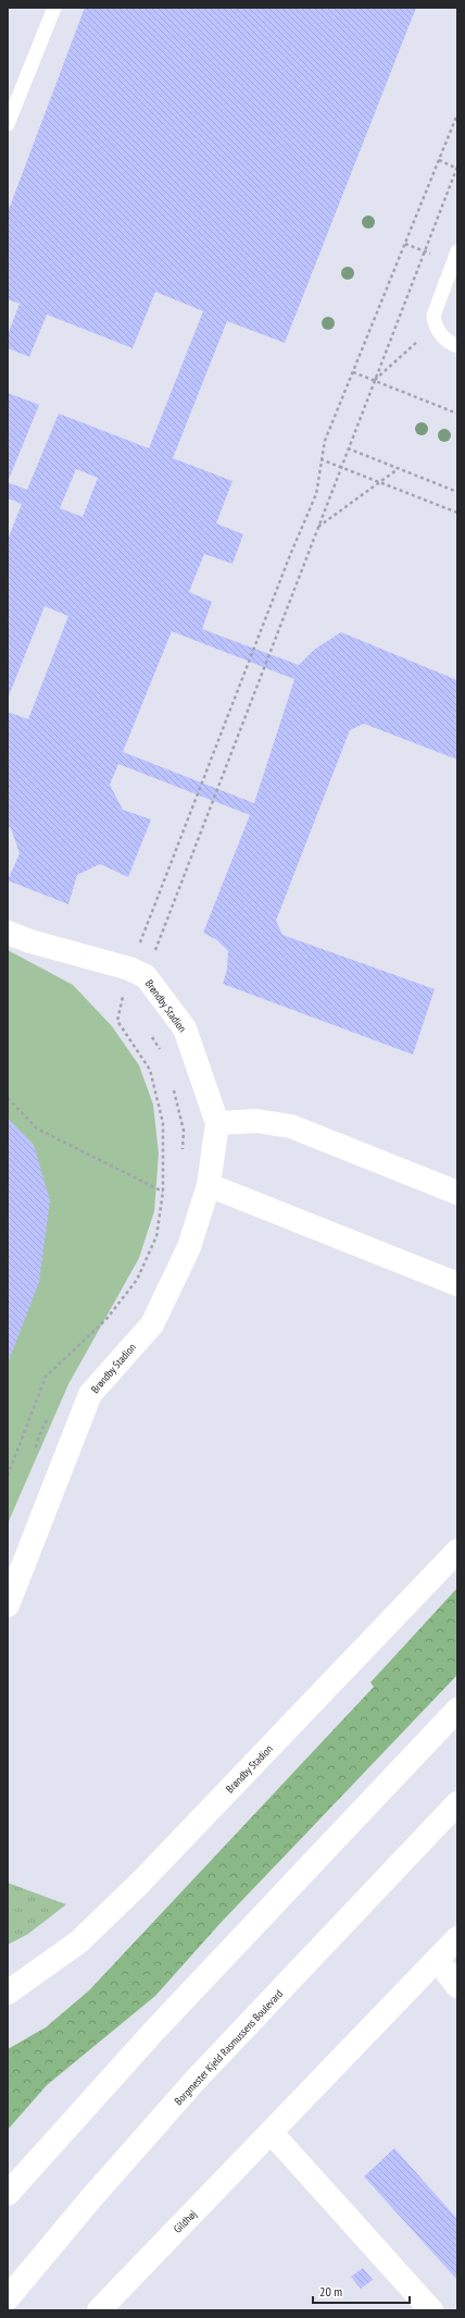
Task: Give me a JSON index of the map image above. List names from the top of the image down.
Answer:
{
  "streets": {
    "street": ["Brøndby Stadion", "Borgmester Kjeld Rasmussens Boulevard", "Gildhøj"]
  },
  "scale_bar": "20 m"
}
